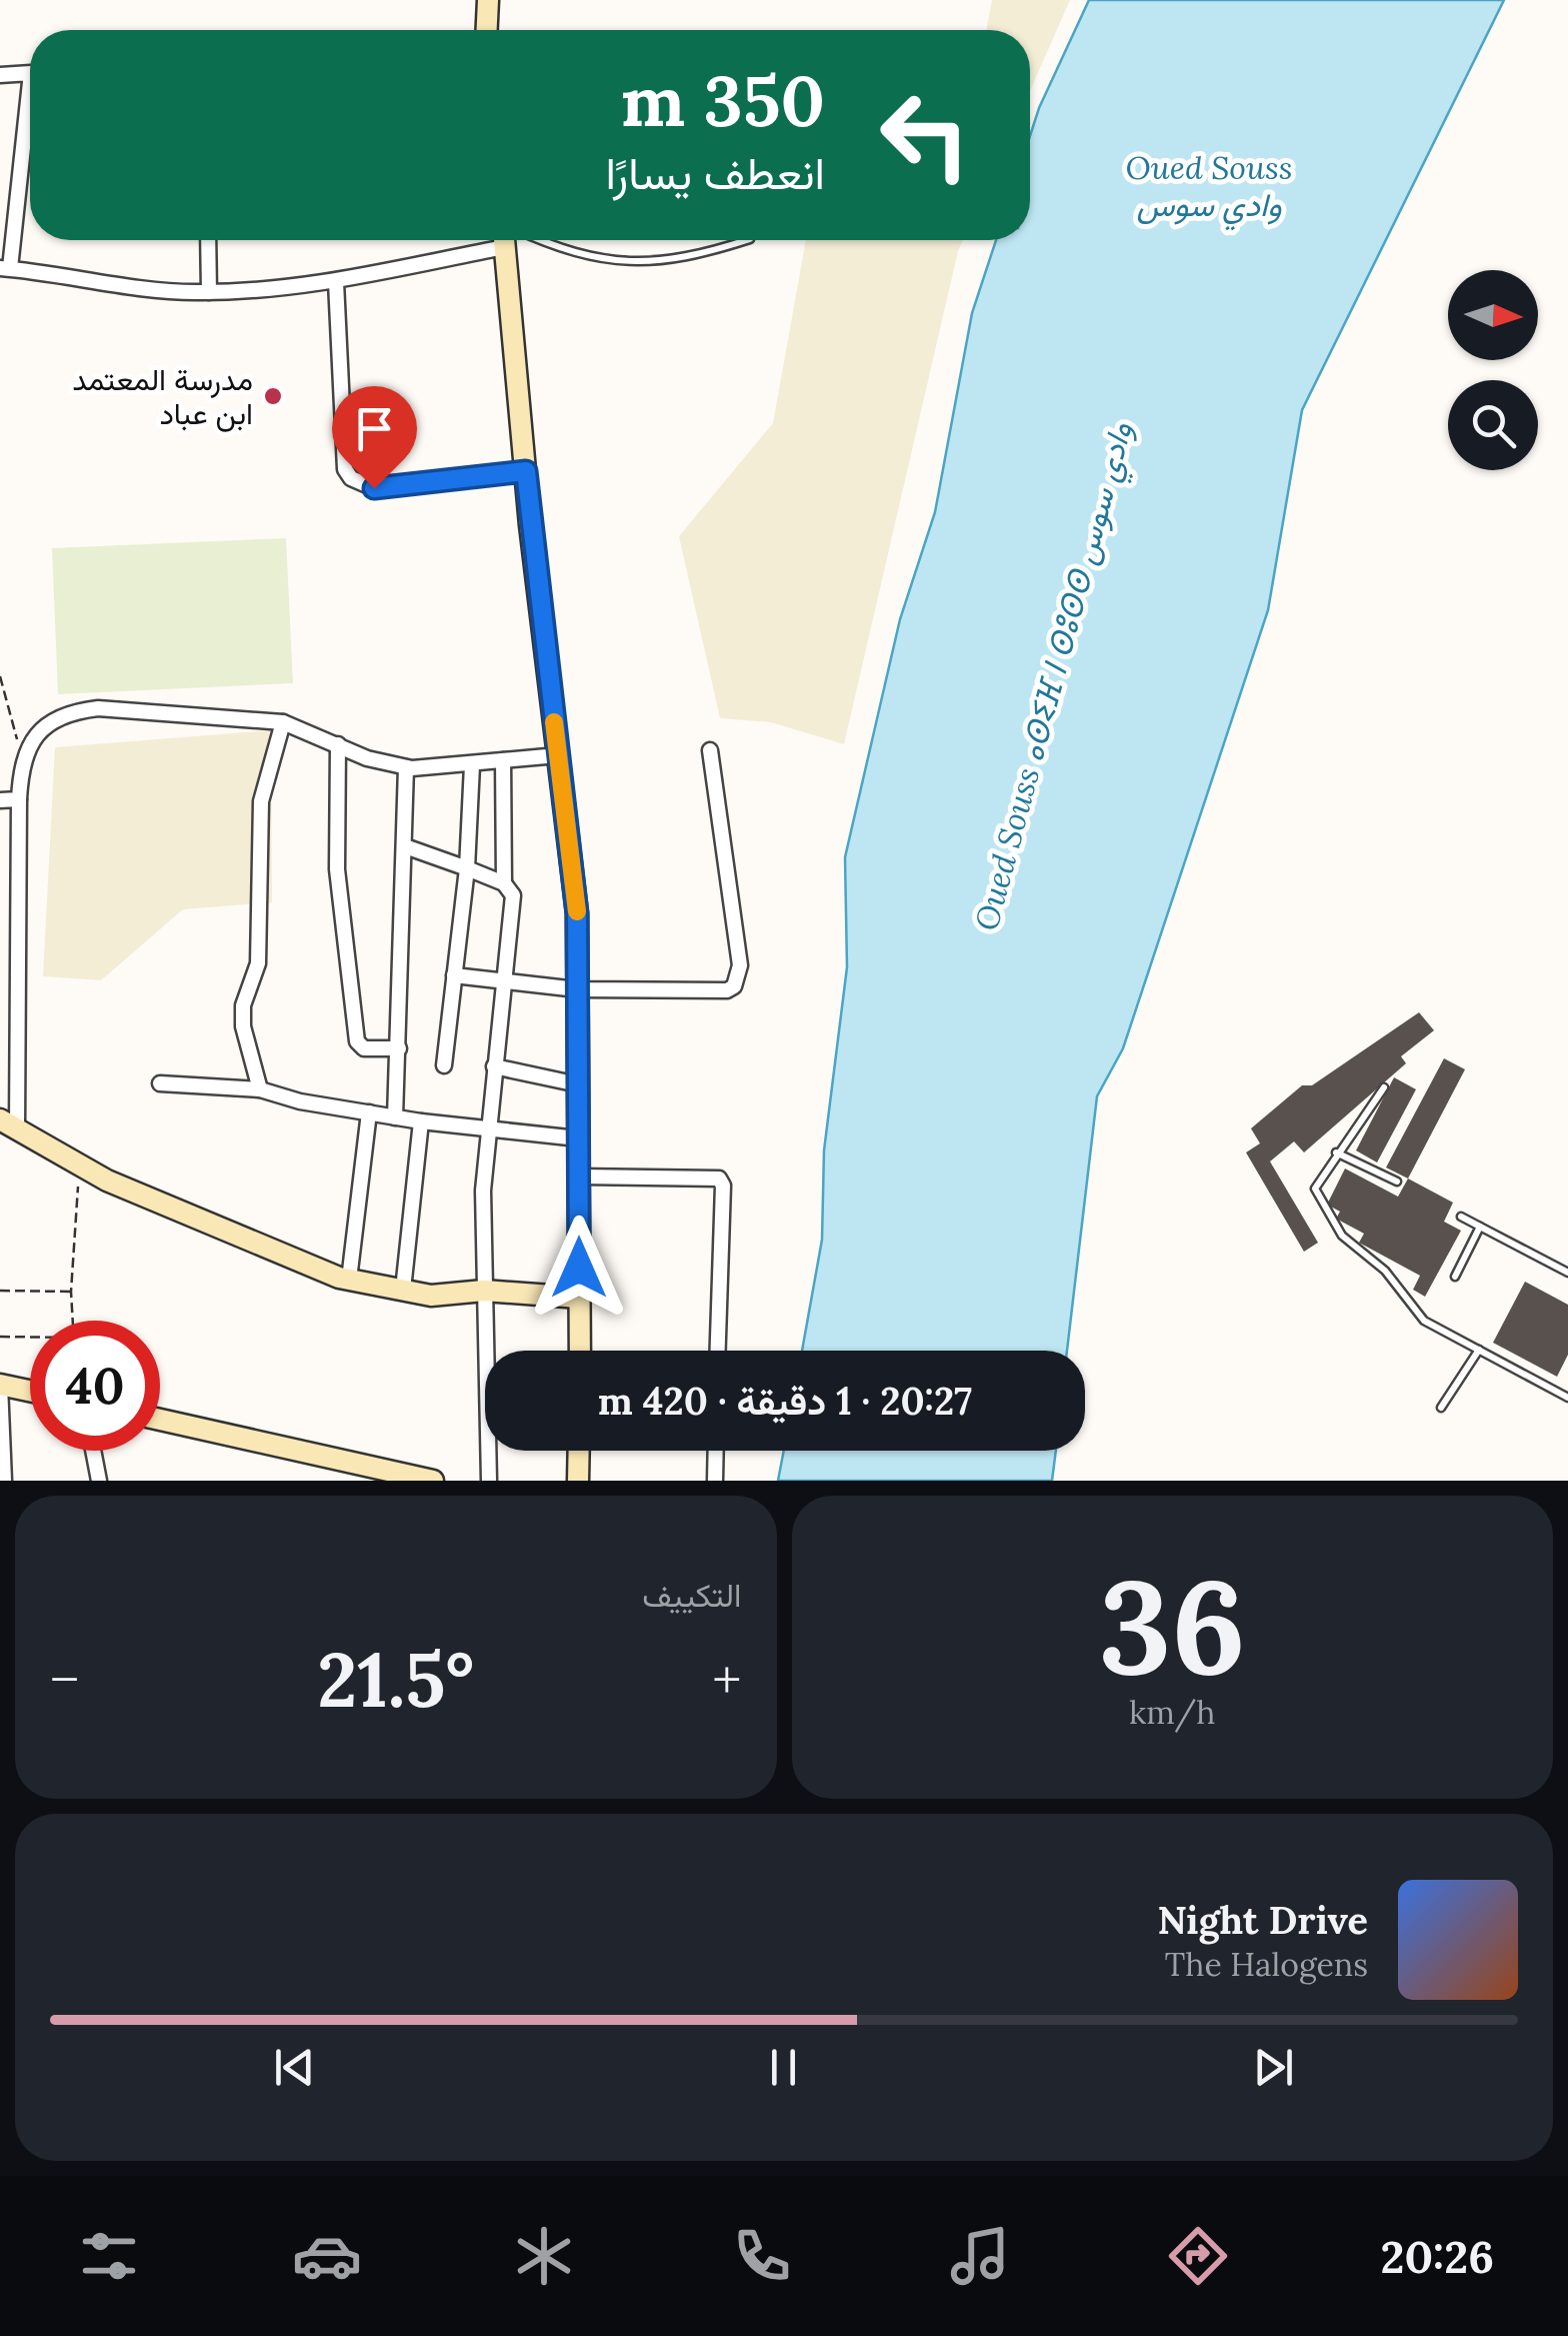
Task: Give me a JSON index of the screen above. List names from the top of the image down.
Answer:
{
  "water": ["Oued Souss وادي سوس", "Oued Souss ⴰⵙⵉⴼ ⵏ ⵙⵓⵙⵙ وادي سوس"],
  "places": ["مدرسة المعتمد ابن عباد"],
  "north": "right",
  "page": {
    "turn": ["350 m", "انعطف يسارًا"],
    "limit": "40",
    "trip": "20:27 · 1 دقيقة · 420 m",
    "tile": [
      ["36", "km/h"],
      "التكييف"
    ],
    "heat": ["−", "21.5°", "+"],
    "song": ["Night Drive", "The Halogens"],
    "tabs": "20:26"
  }
}
